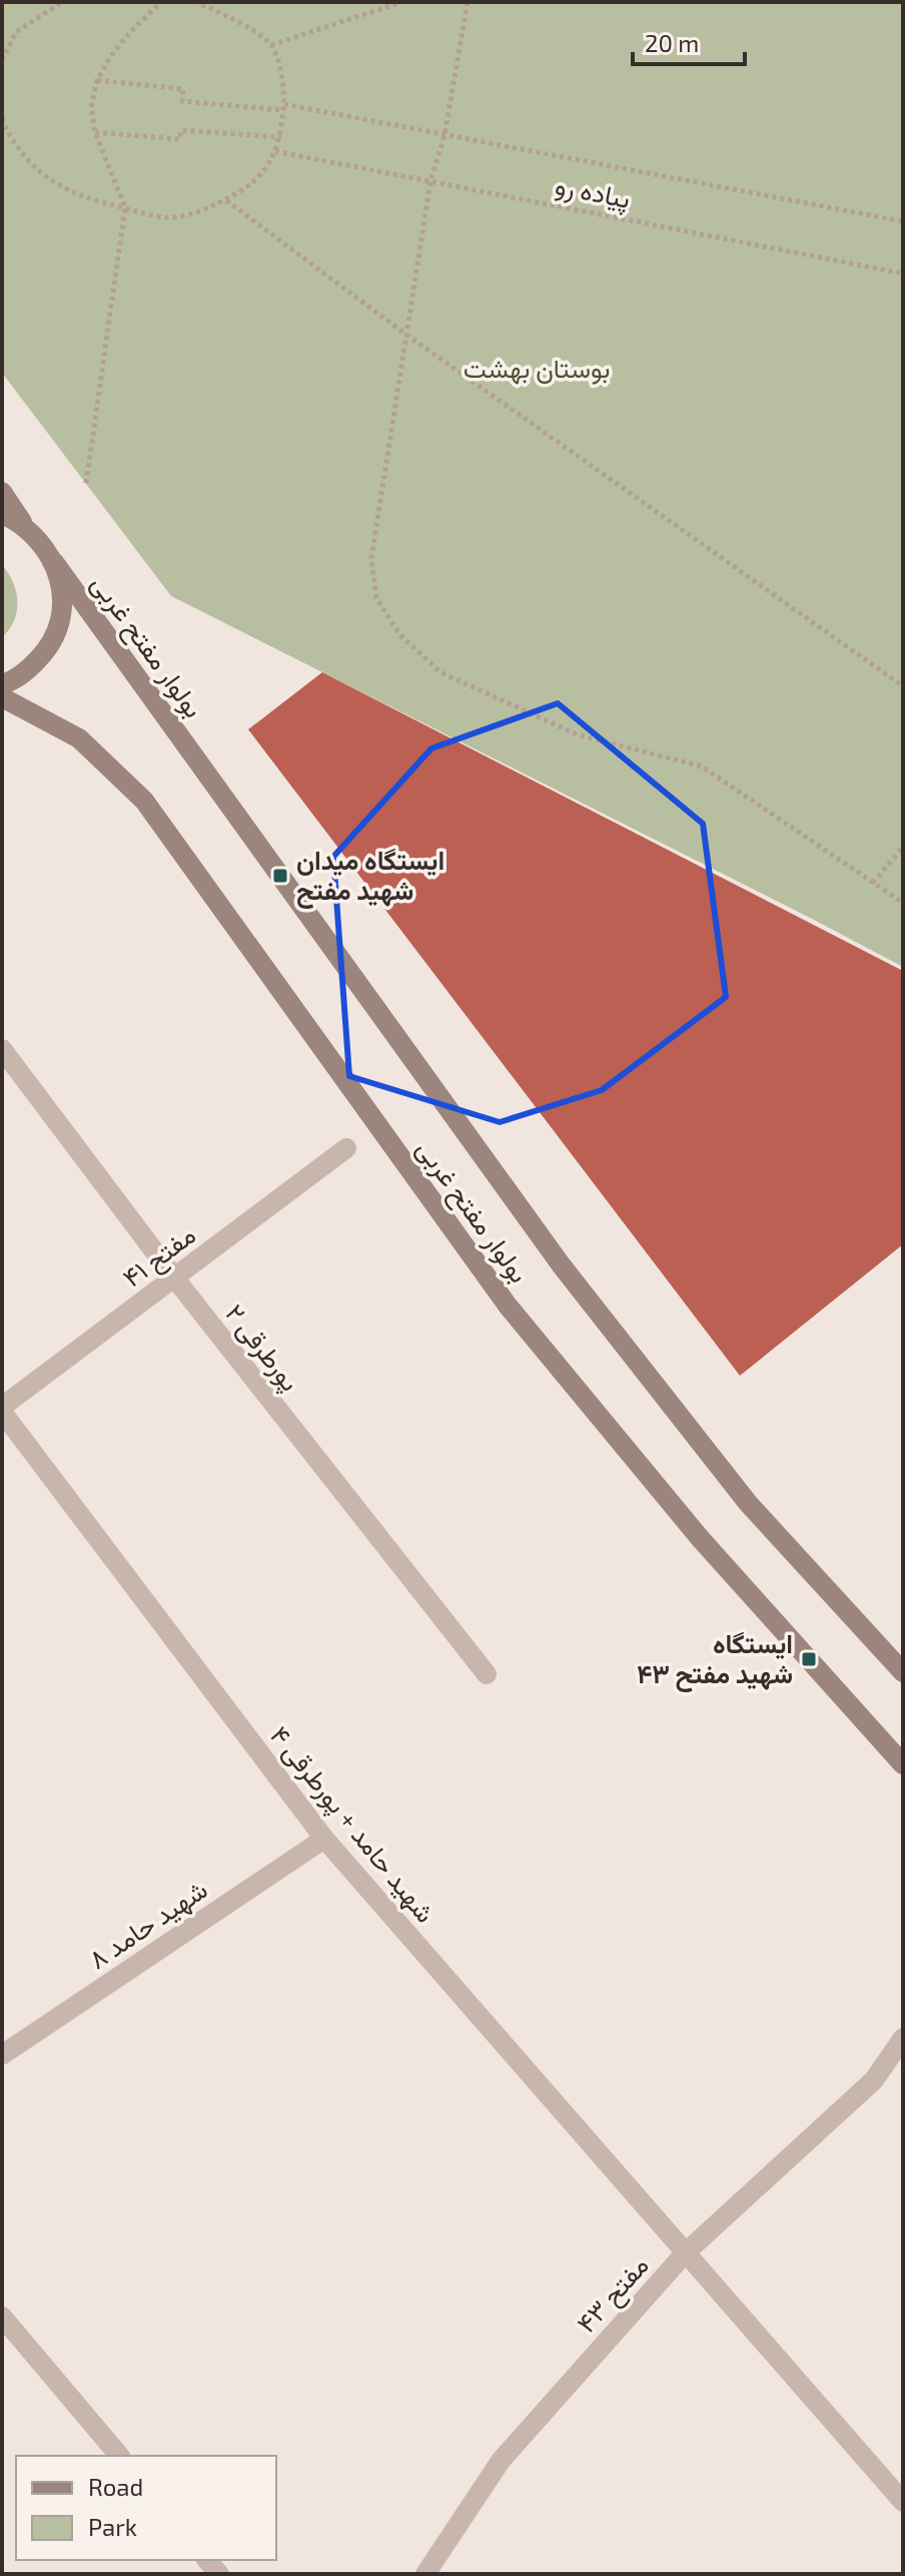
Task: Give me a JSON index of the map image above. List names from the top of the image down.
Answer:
{
  "streets": {
    "main road": ["بولوار مفتح غربی"],
    "street": [
      "مفتح ۴۱",
      "پورطرقی ۲",
      "شهید حامد + پورطرقی ۴",
      "شهید حامد ۸",
      "مفتح ۴۳"
    ],
    "path": ["پیاده رو"]
  },
  "crossings": [
    ["مفتح ۴۱", "پورطرقی ۲"],
    ["مفتح ۴۱", "شهید حامد + پورطرقی ۴"],
    ["شهید حامد + پورطرقی ۴", "شهید حامد ۸"],
    ["شهید حامد + پورطرقی ۴", "مفتح ۴۳"]
  ],
  "parks": ["بوستان بهشت"],
  "places": {
    "transit": ["ایستگاه میدان شهید مفتح", "ایستگاه شهید مفتح ۴۳"]
  },
  "legend": ["Road", "Park"],
  "scale_bar": "20 m"
}
